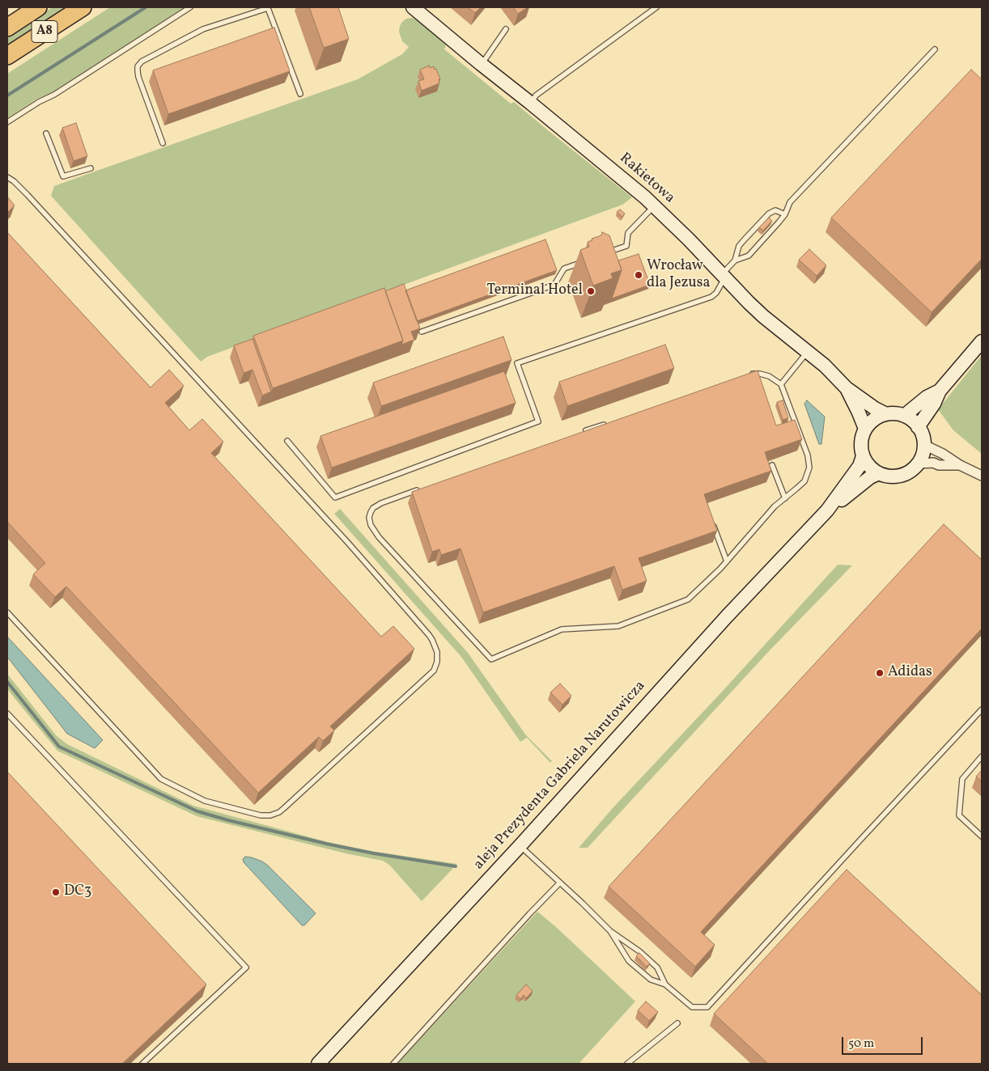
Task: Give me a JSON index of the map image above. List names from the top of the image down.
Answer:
{
  "streets": {
    "highway": ["A8"],
    "street": ["Rakietowa", "aleja Prezydenta Gabriela Narutowicza"]
  },
  "crossings": [
    ["Rakietowa", "aleja Prezydenta Gabriela Narutowicza"]
  ],
  "places": [
    "Wrocław dla Jezusa",
    "Terminal Hotel",
    "Adidas",
    "DC3"
  ],
  "scale_bar": "50 m"
}
